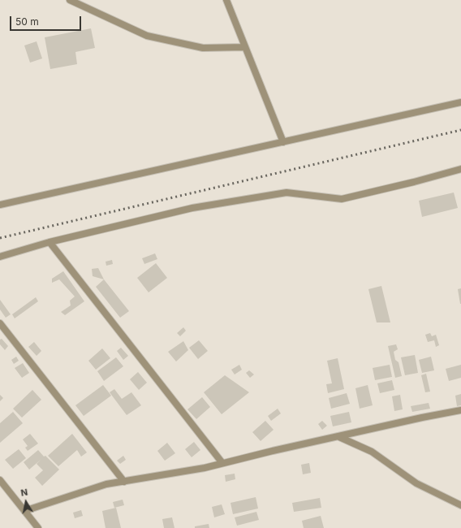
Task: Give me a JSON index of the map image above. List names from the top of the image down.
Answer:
{
  "scale_bar": "50 m",
  "north": "top"
}
